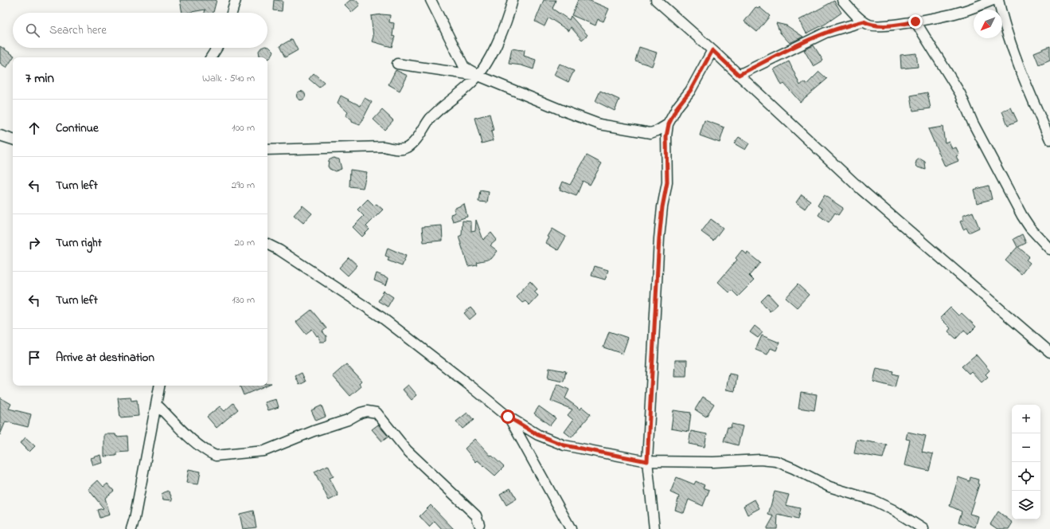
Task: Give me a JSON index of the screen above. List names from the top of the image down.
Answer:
{
  "north": "bottom left",
  "page": {
    "search": "Search here",
    "heading": ["7 min", "Walk · 540 m"],
    "list": [
      ["Continue", "100 m"],
      ["Turn left", "290 m"],
      ["Turn right", "20 m"],
      ["Turn left", "130 m"],
      "Arrive at destination"
    ],
    "map_buttons": ["+", "−"]
  }
}
